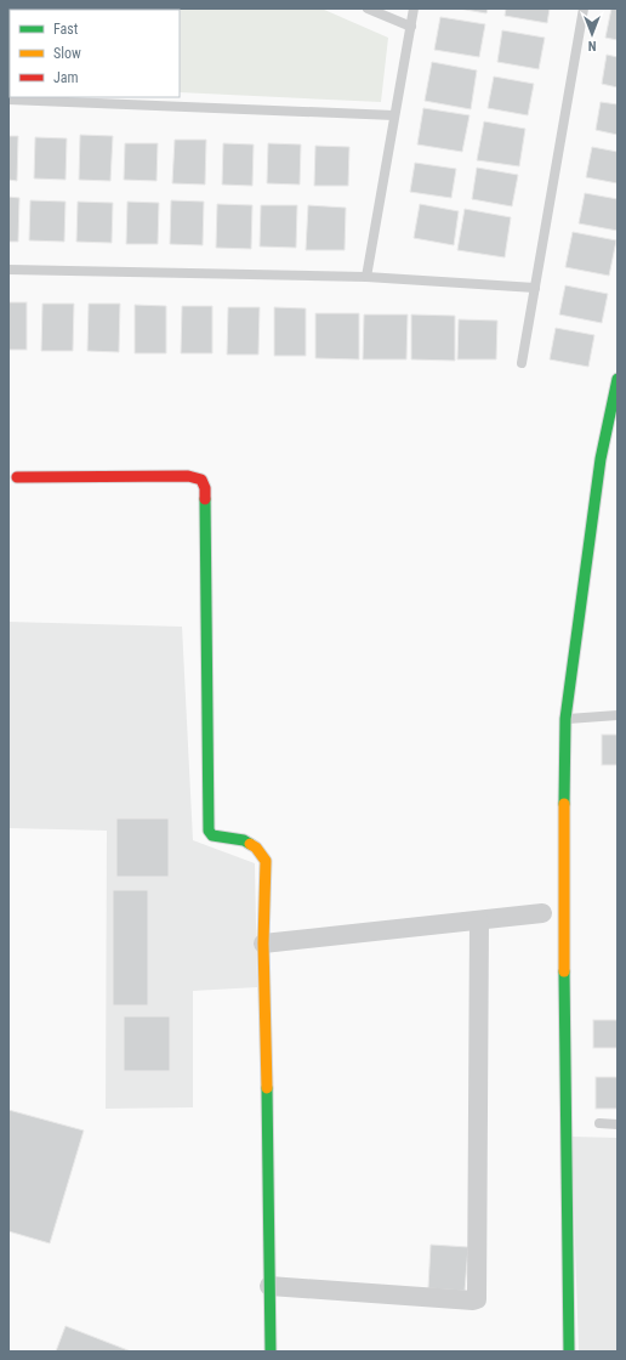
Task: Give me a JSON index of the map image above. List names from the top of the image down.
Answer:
{
  "legend": ["Fast", "Slow", "Jam"],
  "north": "bottom"
}
